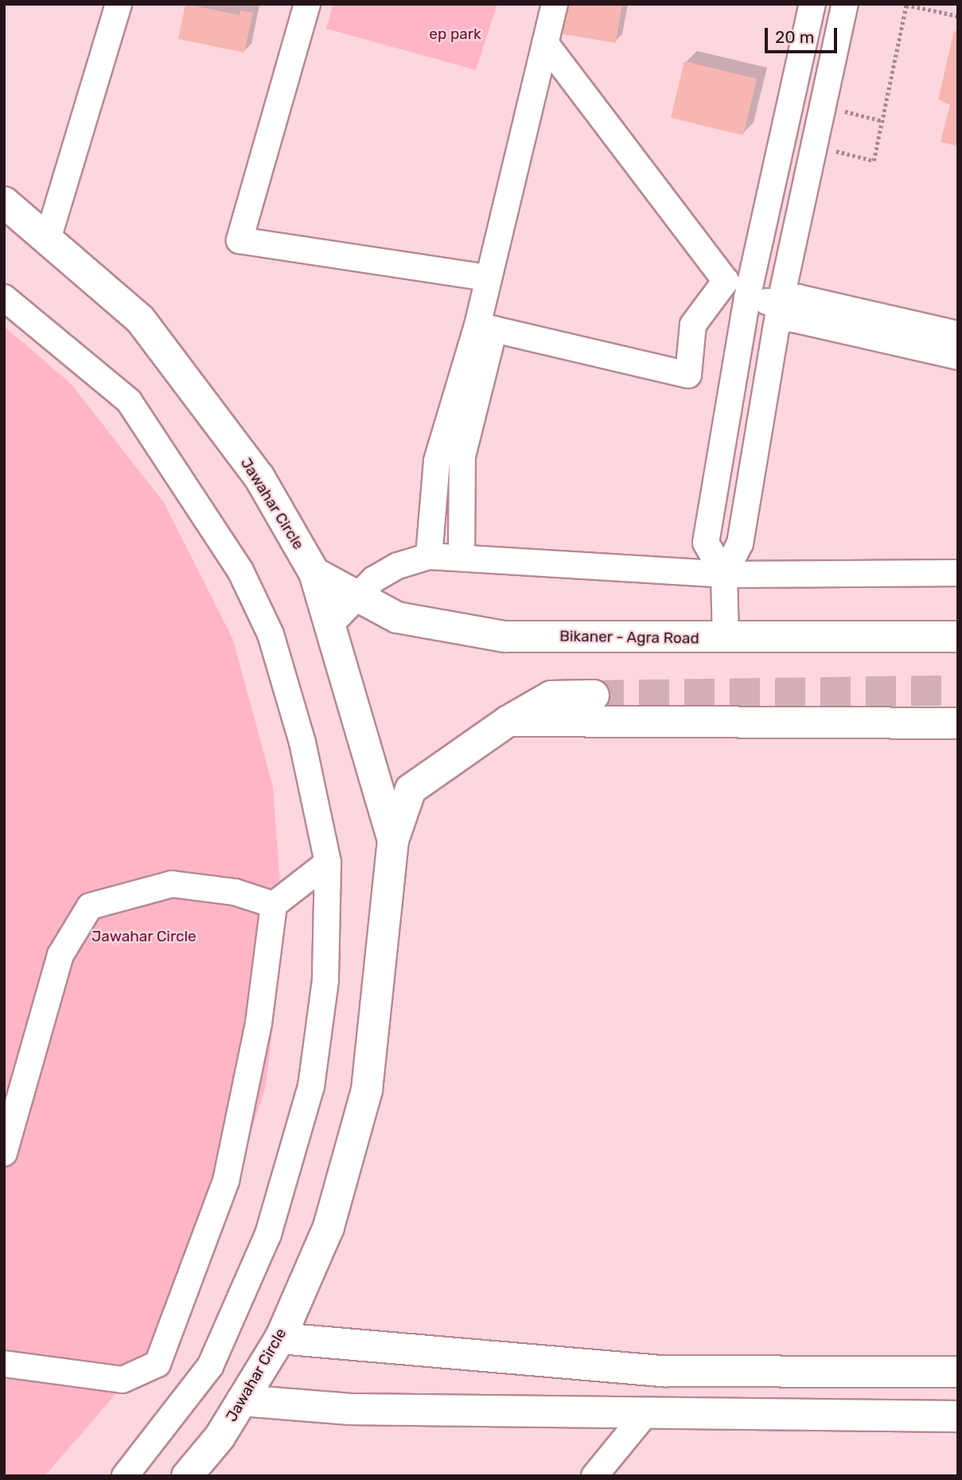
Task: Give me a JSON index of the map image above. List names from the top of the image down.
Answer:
{
  "streets": {
    "main road": ["Jawahar Circle", "Bikaner - Agra Road"]
  },
  "crossings": [
    ["Jawahar Circle", "Bikaner - Agra Road"]
  ],
  "parks": ["ep park", "Jawahar Circle"],
  "scale_bar": "20 m"
}
